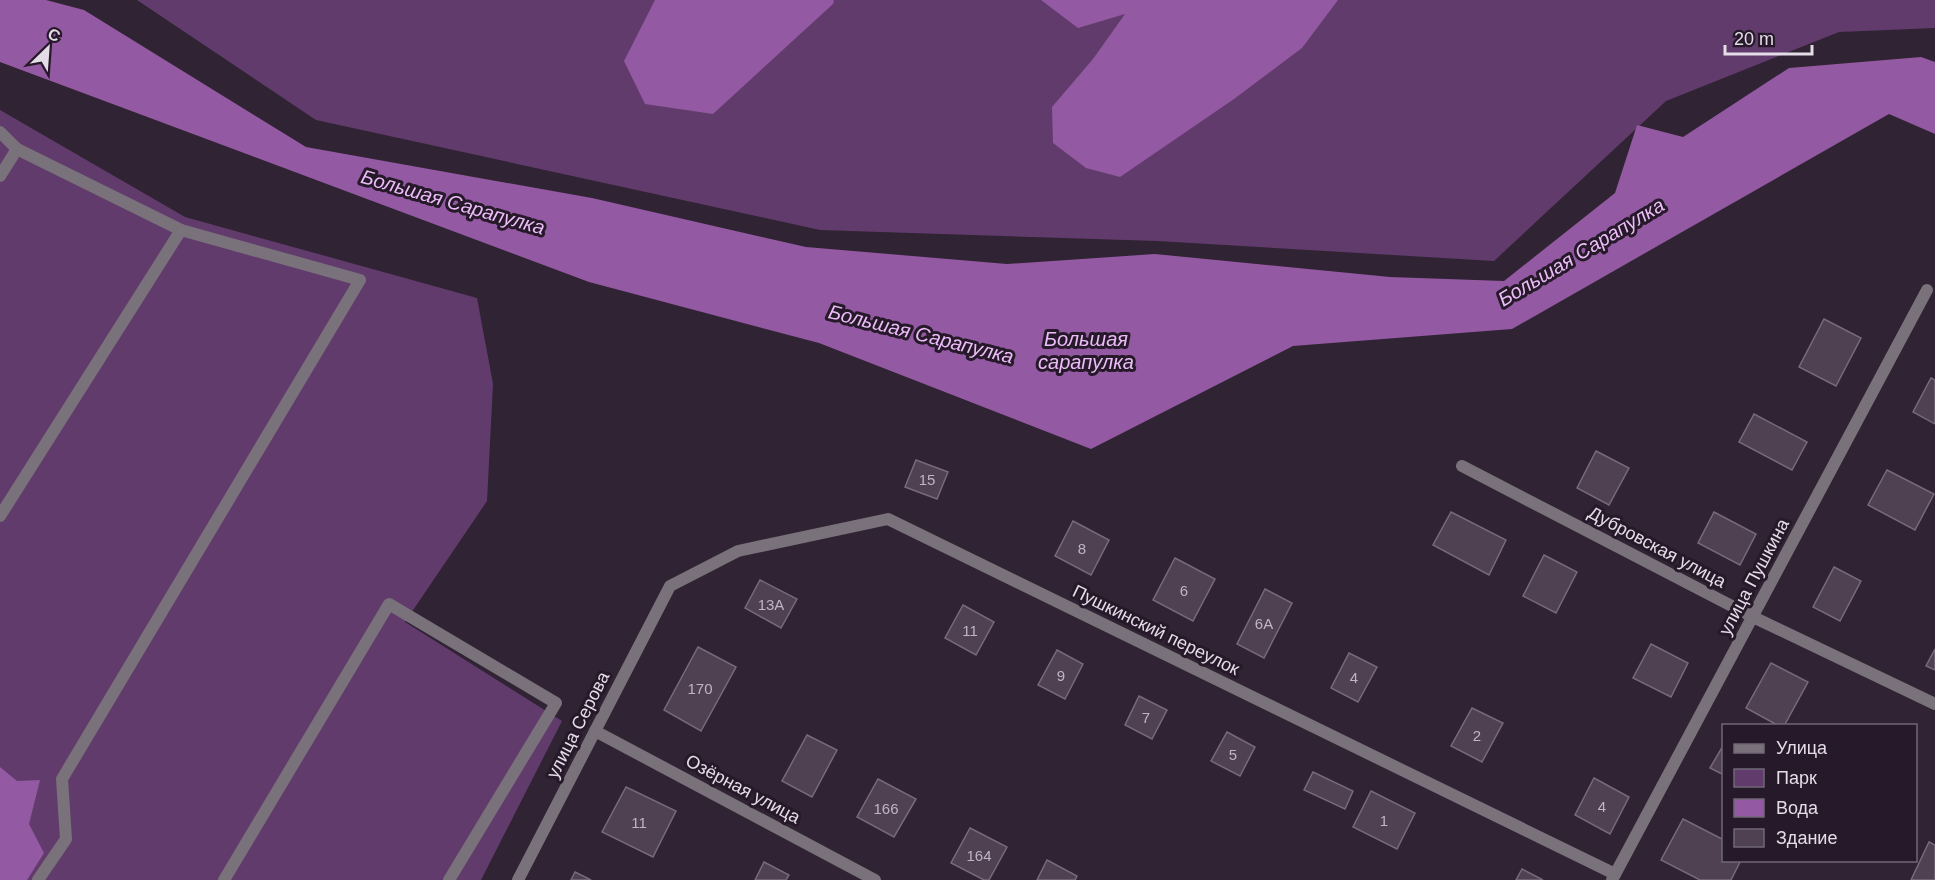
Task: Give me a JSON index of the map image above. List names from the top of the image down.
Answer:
{
  "streets": {
    "street": [
      "Дубровская улица",
      "улица Пушкина",
      "Пушкинский переулок",
      "улица Серова",
      "Озёрная улица"
    ]
  },
  "crossings": [
    ["Дубровская улица", "улица Пушкина"],
    ["улица Пушкина", "Пушкинский переулок"],
    ["Пушкинский переулок", "улица Серова"],
    ["улица Серова", "Озёрная улица"]
  ],
  "water": ["Большая Сарапулка", "Большая сарапулка"],
  "house_numbers": [
    "15",
    "8",
    "6",
    "13А",
    "6А",
    "11",
    "9",
    "4",
    "170",
    "7",
    "2",
    "5",
    "4",
    "166",
    "1",
    "11",
    "164"
  ],
  "legend": [
    "Улица",
    "Парк",
    "Вода",
    "Здание"
  ],
  "scale_bar": "20 m",
  "north": "top right"
}
